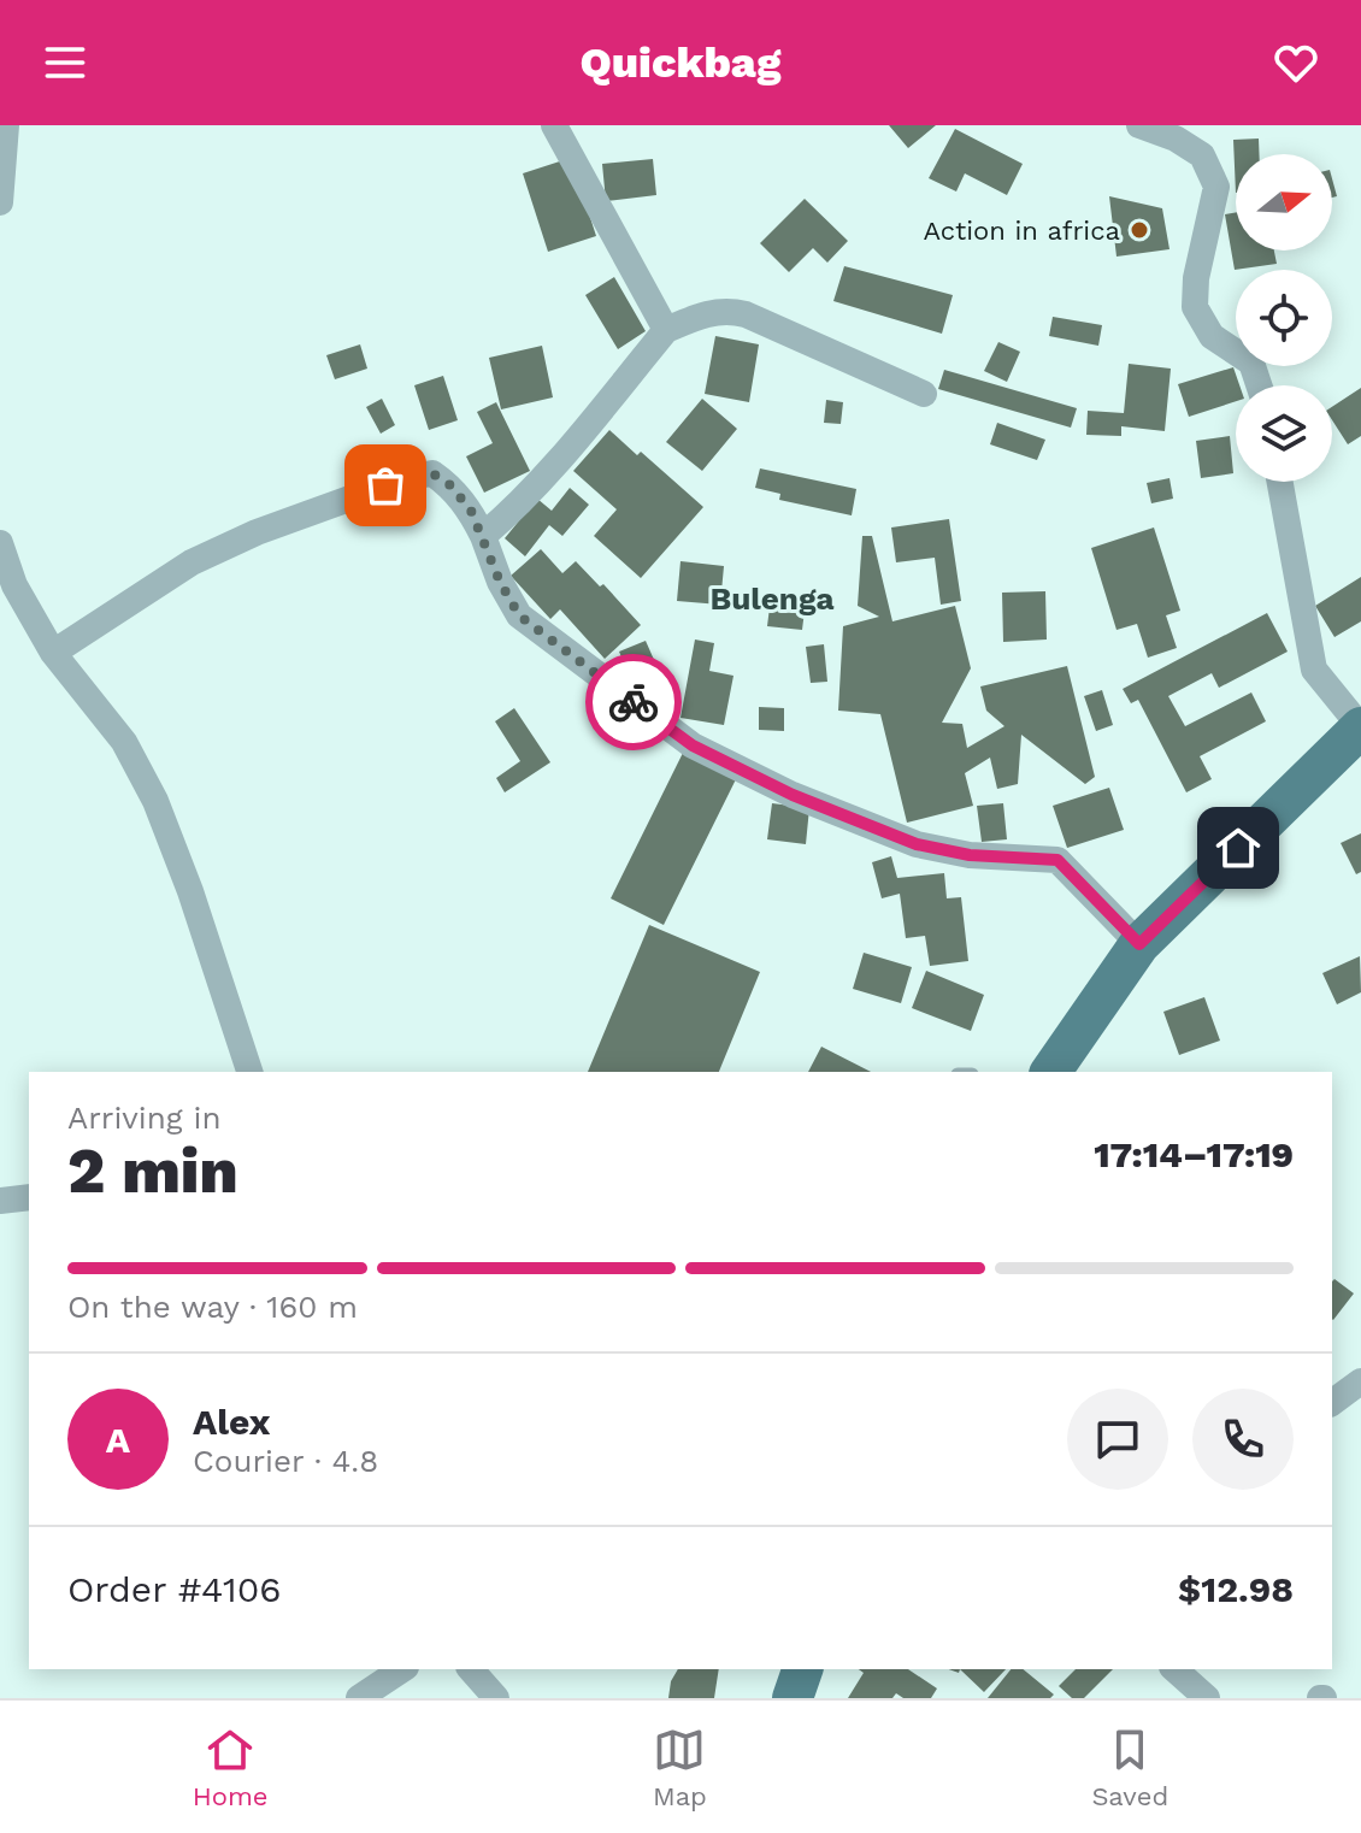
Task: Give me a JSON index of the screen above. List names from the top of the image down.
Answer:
{
  "districts": ["Bulenga"],
  "places": ["Action in africa"],
  "north": "right",
  "page": {
    "header": "Quickbag",
    "heading": ["2 min", "Arriving in", "17:14–17:19"],
    "panel": [
      "Alex",
      "Courier · 4.8",
      "Order #4106",
      "$12.98"
    ],
    "bar": "On the way · 160 m",
    "round": "A",
    "tabs": ["Home", "Map", "Saved"]
  }
}
